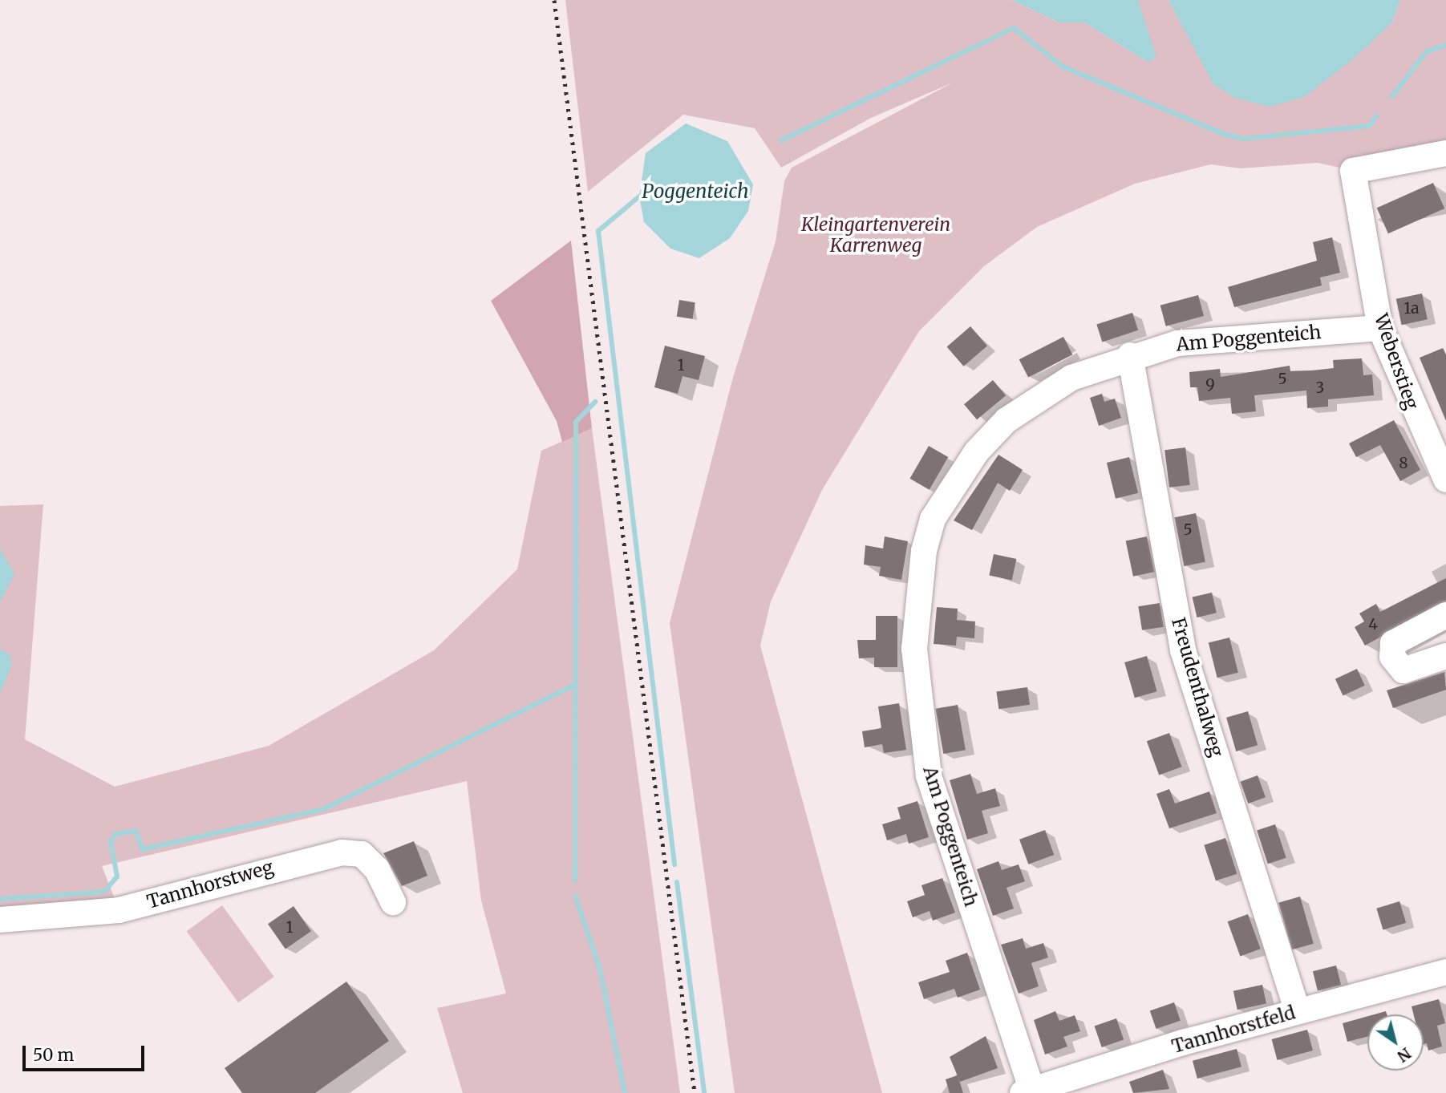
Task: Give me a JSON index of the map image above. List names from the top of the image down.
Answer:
{
  "streets": {
    "street": [
      "Am Poggenteich",
      "Weberstieg",
      "Freudenthalweg",
      "Tannhorstweg",
      "Tannhorstfeld"
    ]
  },
  "crossings": [
    ["Am Poggenteich", "Weberstieg"],
    ["Am Poggenteich", "Freudenthalweg"],
    ["Am Poggenteich", "Tannhorstfeld"],
    ["Freudenthalweg", "Tannhorstfeld"]
  ],
  "water": ["Poggenteich"],
  "parks": ["Kleingartenverein Karrenweg"],
  "house_numbers": [
    "1a",
    "1",
    "5",
    "9",
    "3",
    "8",
    "5",
    "4",
    "1"
  ],
  "scale_bar": "50 m",
  "north": "bottom right"
}
